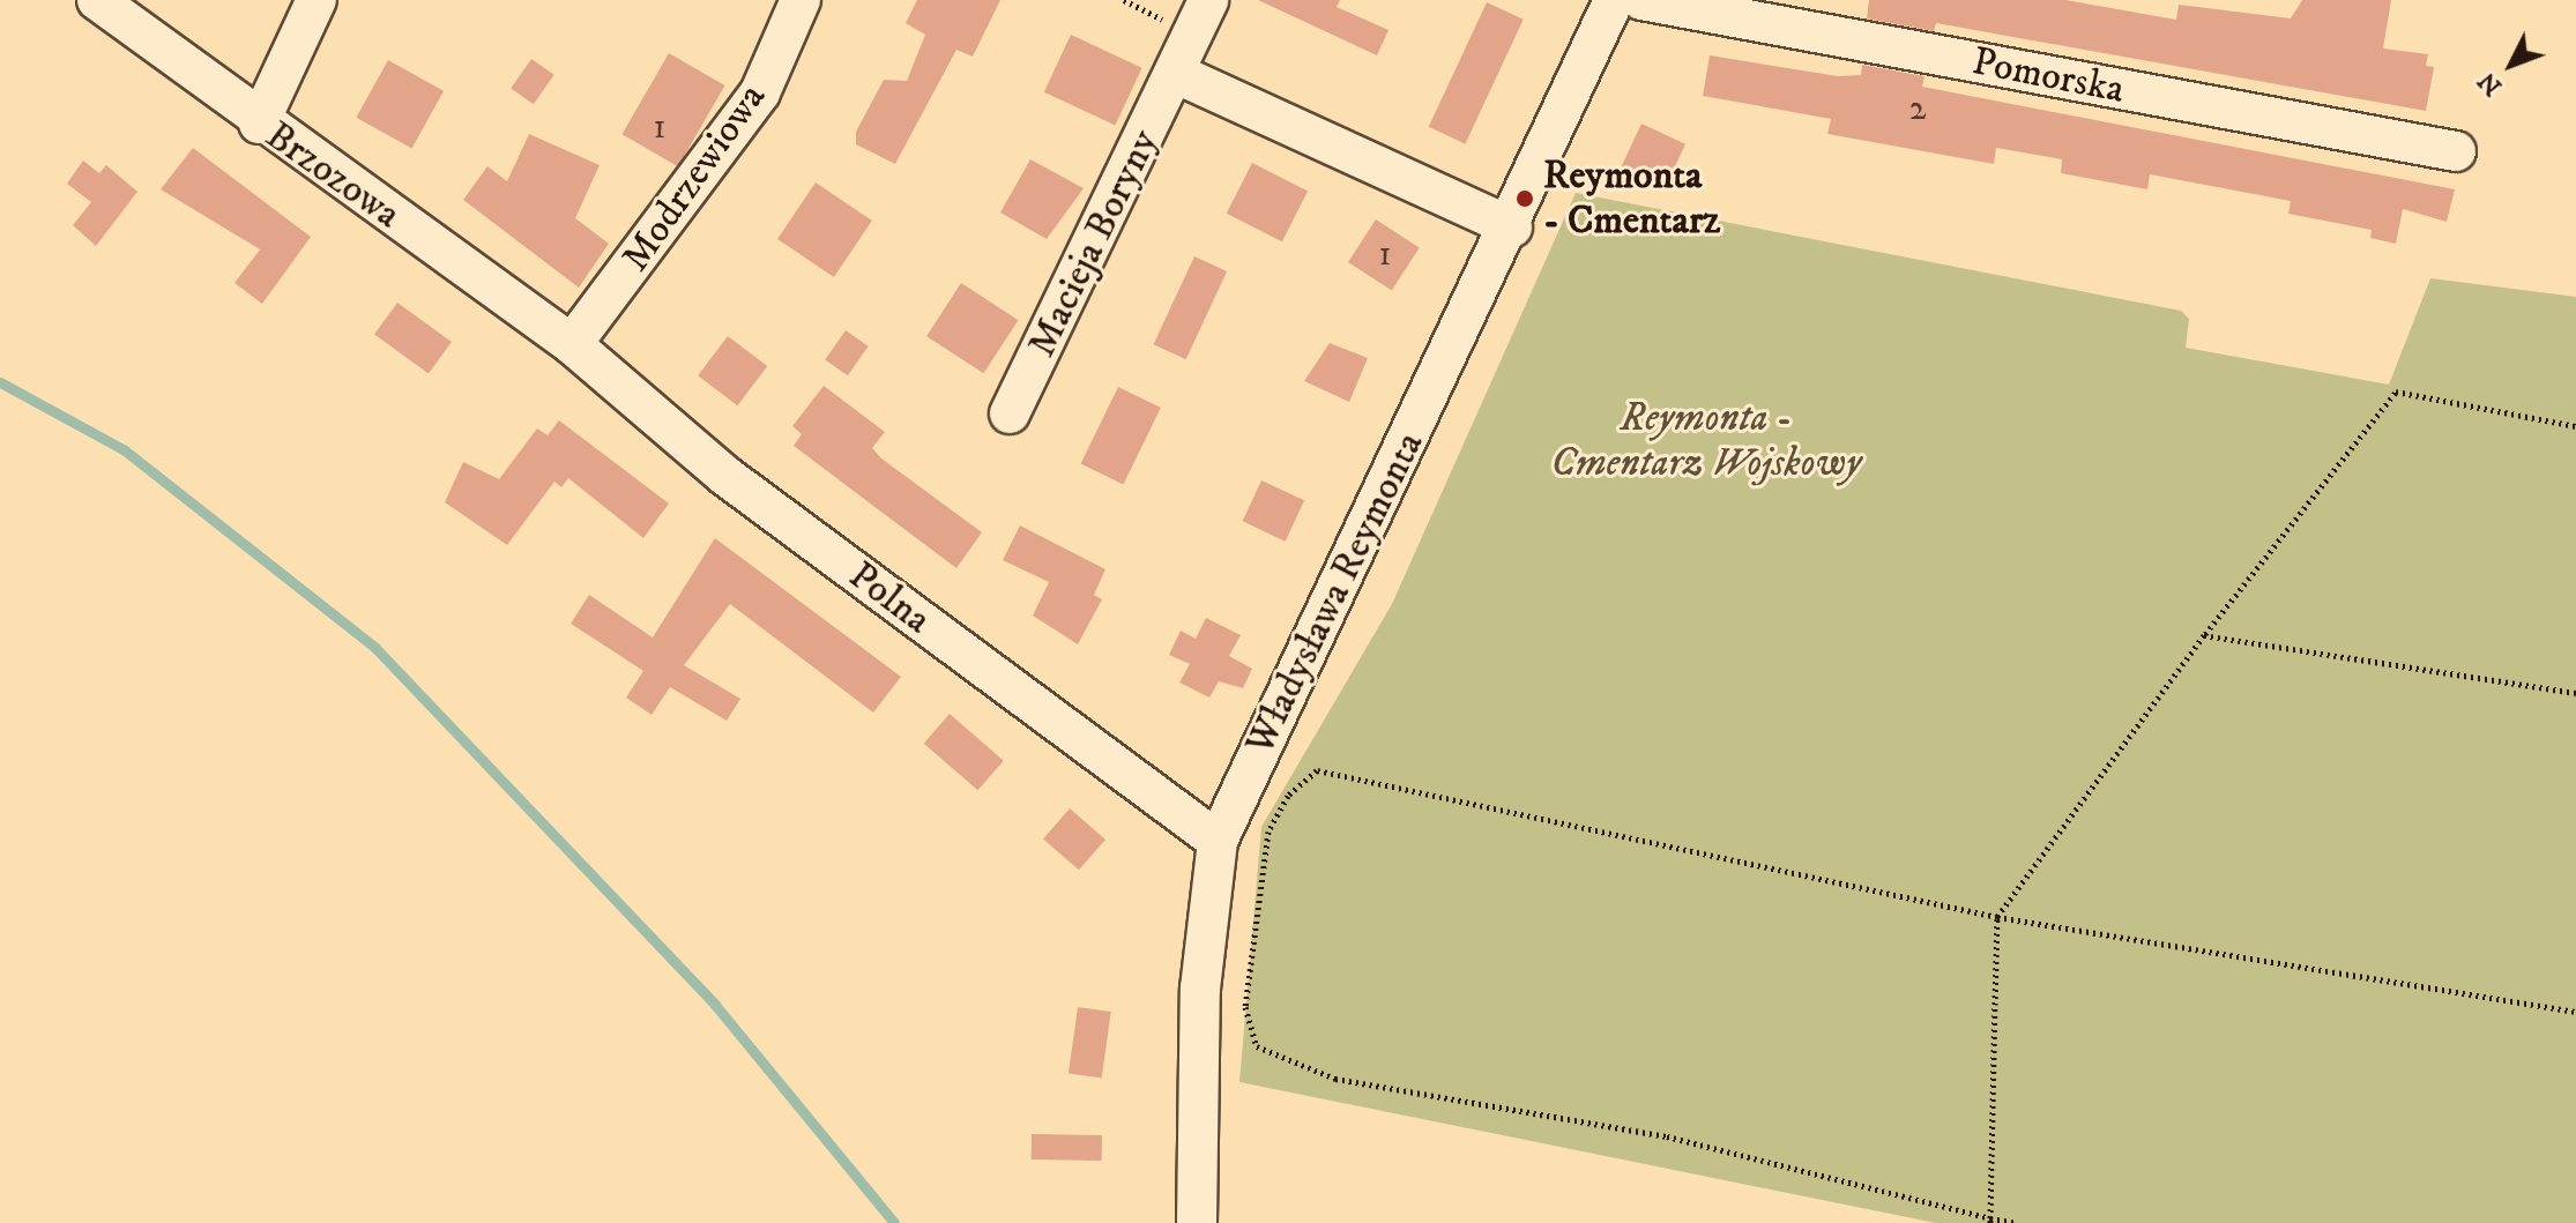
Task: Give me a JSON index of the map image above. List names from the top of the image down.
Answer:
{
  "streets": {
    "street": [
      "Pomorska",
      "Brzozowa",
      "Modrzewiowa",
      "Macieja Boryny",
      "Władysława Reymonta",
      "Polna"
    ]
  },
  "crossings": [
    ["Brzozowa", "Modrzewiowa"],
    ["Brzozowa", "Polna"],
    ["Modrzewiowa", "Polna"],
    ["Władysława Reymonta", "Polna"]
  ],
  "parks": ["Reymonta - Cmentarz Wojskowy"],
  "places": ["Reymonta - Cmentarz"],
  "house_numbers": ["2", "1", "1"],
  "north": "bottom left"
}
